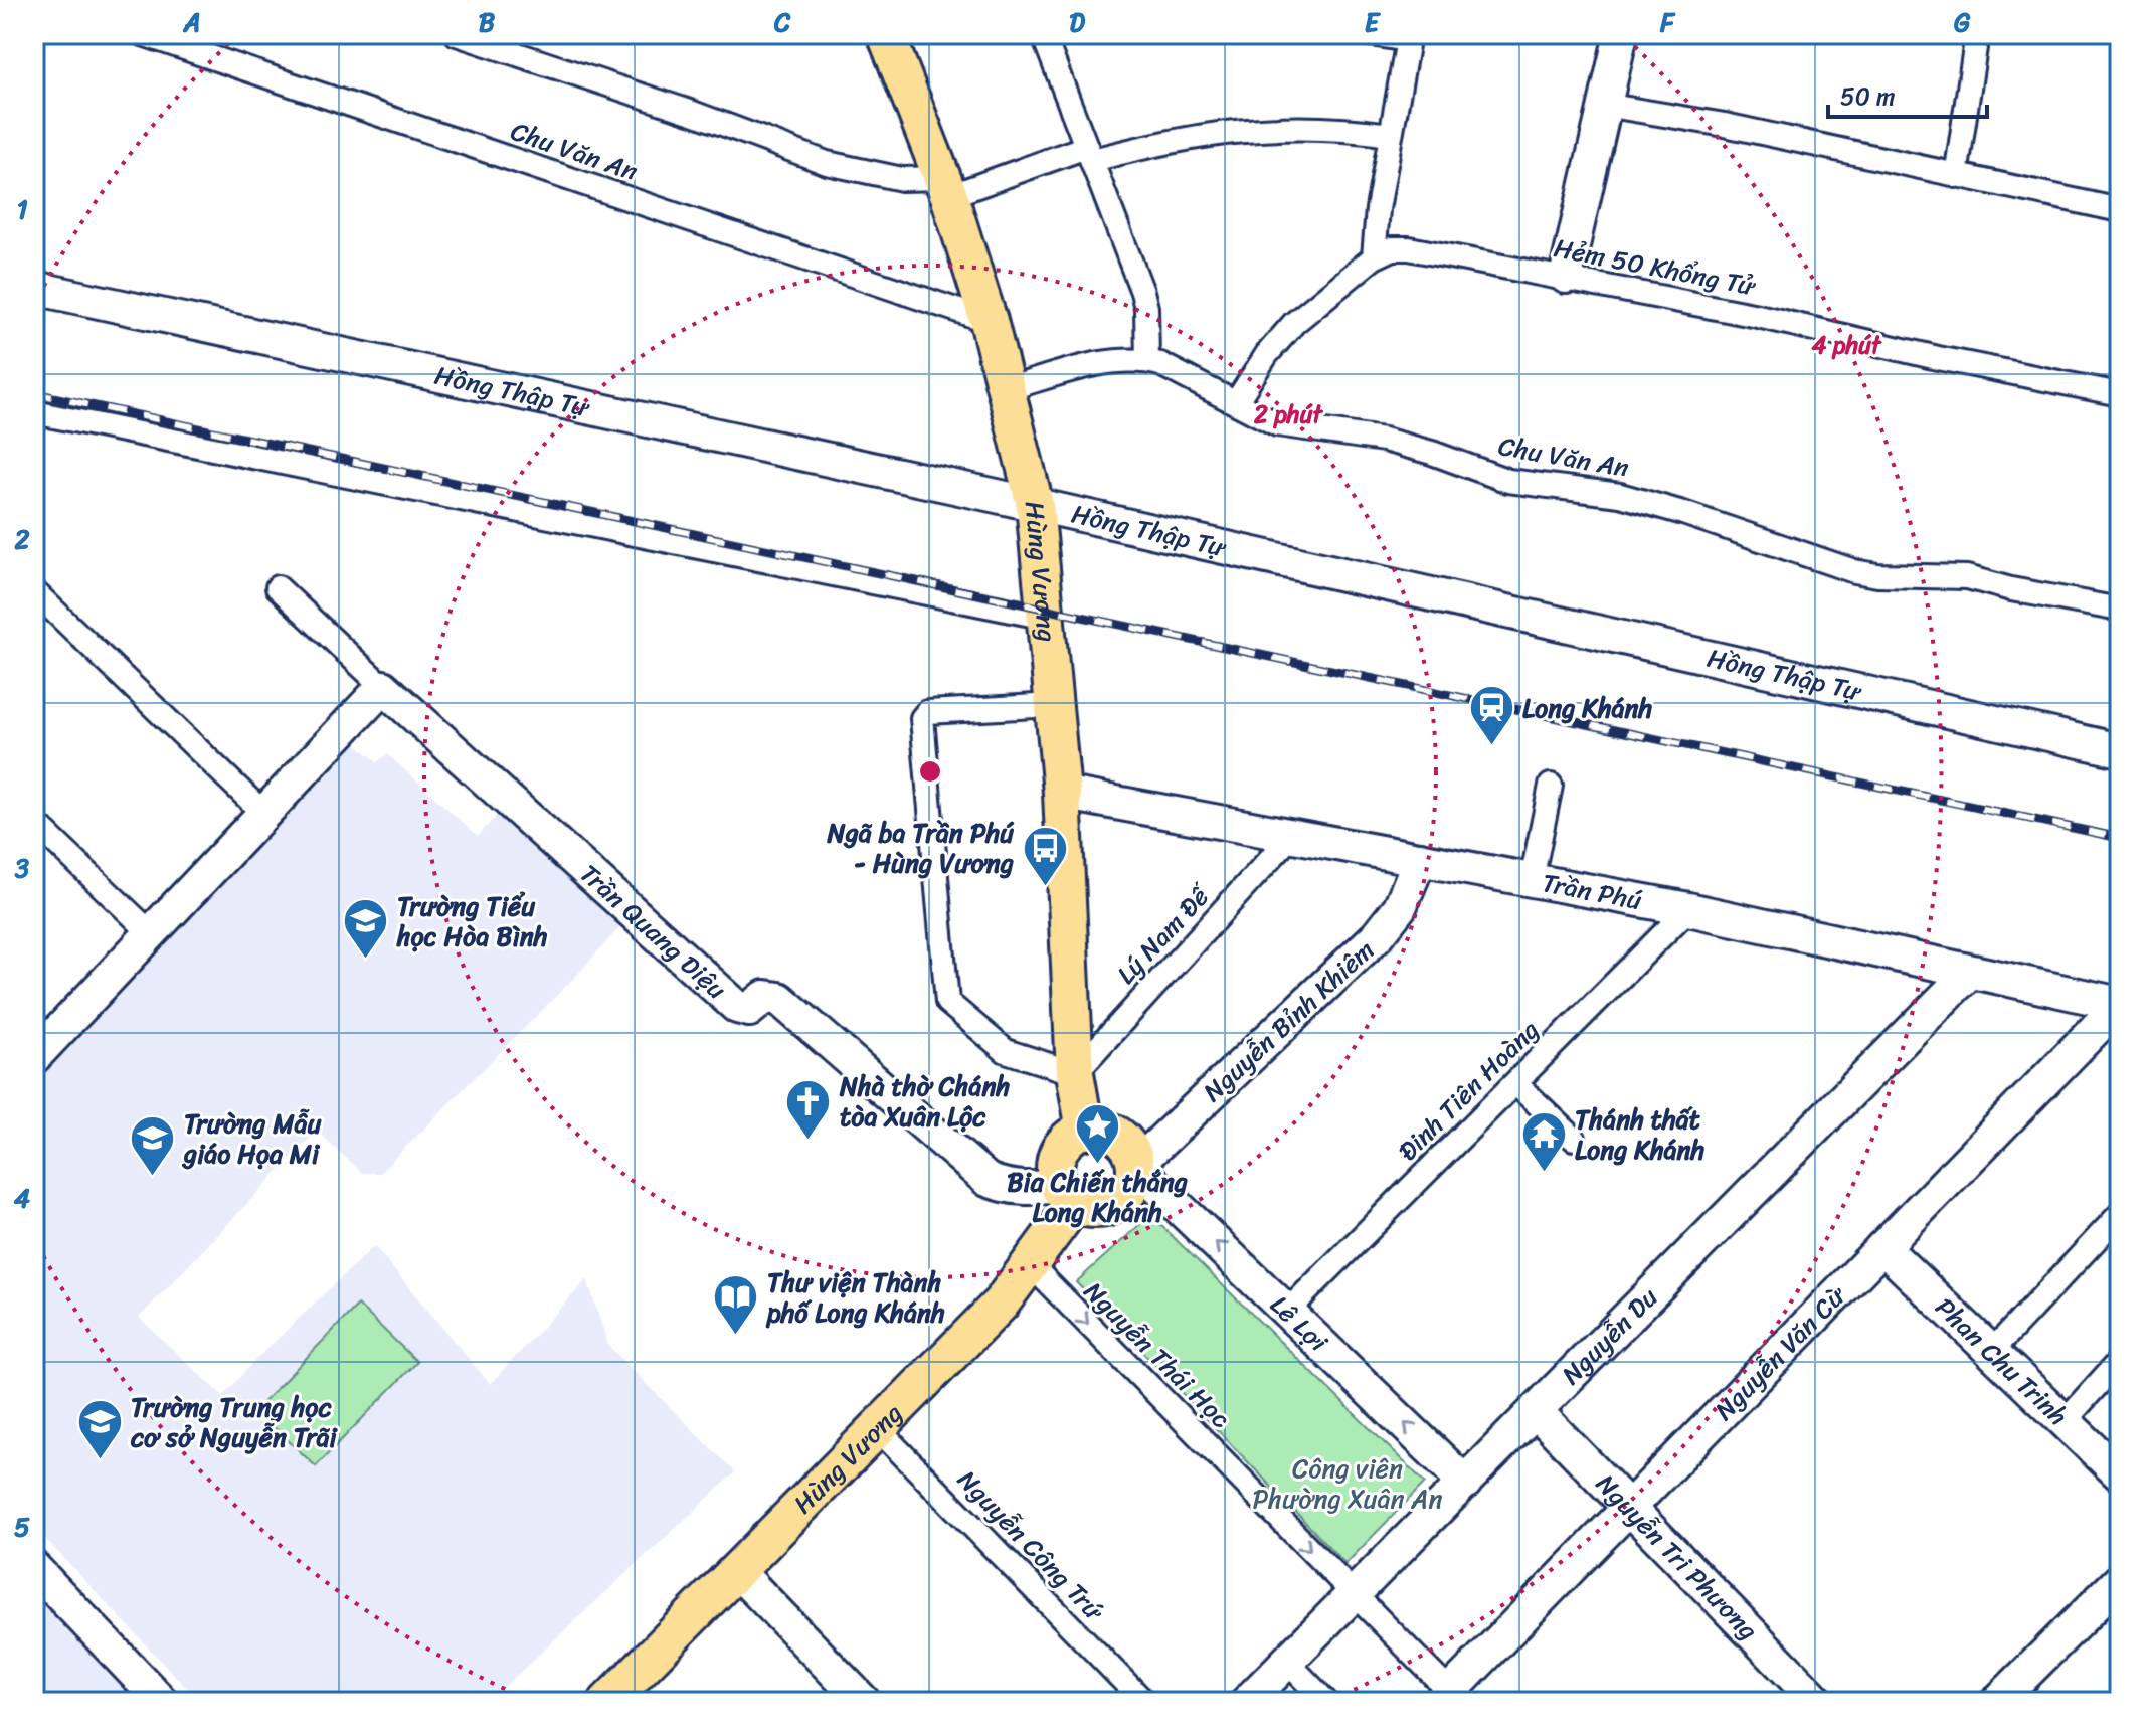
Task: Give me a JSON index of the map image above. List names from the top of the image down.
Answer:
{
  "streets": {
    "main road": ["Hùng Vương"],
    "street": [
      "Chu Văn An",
      "Hẻm 50 Khổng Tử",
      "Hồng Thập Tự",
      "Trần Phú",
      "Trần Quang Diệu",
      "Lý Nam Đế",
      "Nguyễn Bỉnh Khiêm",
      "Đinh Tiên Hoàng",
      "Lê Lợi",
      "Nguyễn Du",
      "Nguyễn Văn Cừ",
      "Nguyễn Thái Học",
      "Phan Chu Trinh",
      "Nguyễn Công Trứ",
      "Nguyễn Tri Phương"
    ]
  },
  "crossings": [
    ["Chu Văn An", "Hẻm 50 Khổng Tử"],
    ["Chu Văn An", "Hùng Vương"],
    ["Hồng Thập Tự", "Hùng Vương"],
    ["Hùng Vương", "Trần Phú"],
    ["Hùng Vương", "Trần Quang Diệu"],
    ["Hùng Vương", "Lý Nam Đế"],
    ["Hùng Vương", "Nguyễn Bỉnh Khiêm"],
    ["Hùng Vương", "Lê Lợi"],
    ["Hùng Vương", "Nguyễn Thái Học"],
    ["Hùng Vương", "Nguyễn Công Trứ"],
    ["Trần Phú", "Lý Nam Đế"],
    ["Trần Phú", "Nguyễn Bỉnh Khiêm"],
    ["Trần Phú", "Đinh Tiên Hoàng"],
    ["Trần Phú", "Nguyễn Du"],
    ["Trần Phú", "Nguyễn Văn Cừ"],
    ["Trần Quang Diệu", "Nguyễn Bỉnh Khiêm"],
    ["Trần Quang Diệu", "Lê Lợi"],
    ["Nguyễn Bỉnh Khiêm", "Lê Lợi"],
    ["Đinh Tiên Hoàng", "Lê Lợi"],
    ["Lê Lợi", "Nguyễn Du"],
    ["Nguyễn Du", "Nguyễn Thái Học"],
    ["Nguyễn Du", "Nguyễn Tri Phương"],
    ["Nguyễn Văn Cừ", "Nguyễn Thái Học"],
    ["Nguyễn Văn Cừ", "Phan Chu Trinh"],
    ["Nguyễn Văn Cừ", "Nguyễn Tri Phương"]
  ],
  "one_way": ["Lê Lợi", "Nguyễn Thái Học"],
  "parks": ["Công viên Phường Xuân An"],
  "places": {
    "station": ["Long Khánh"],
    "bus stop": ["Ngã ba Trần Phú - Hùng Vương"],
    "school or university": ["Trường Tiểu học Hòa Bình", "Trường Mẫu giáo Họa Mi", "Trường Trung học cơ sở Nguyễn Trãi"],
    "church": ["Nhà thờ Chánh tòa Xuân Lộc"],
    "place": ["Bia Chiến thắng Long Khánh"],
    "temple": ["Thánh thất Long Khánh"],
    "library": ["Thư viện Thành phố Long Khánh"]
  },
  "scale_bar": "50 m",
  "grid": {
    "columns": [
      "A",
      "B",
      "C",
      "D",
      "E",
      "F",
      "G"
    ],
    "rows": [
      "1",
      "2",
      "3",
      "4",
      "5"
    ]
  },
  "rings": ["4 phút", "2 phút"]
}
